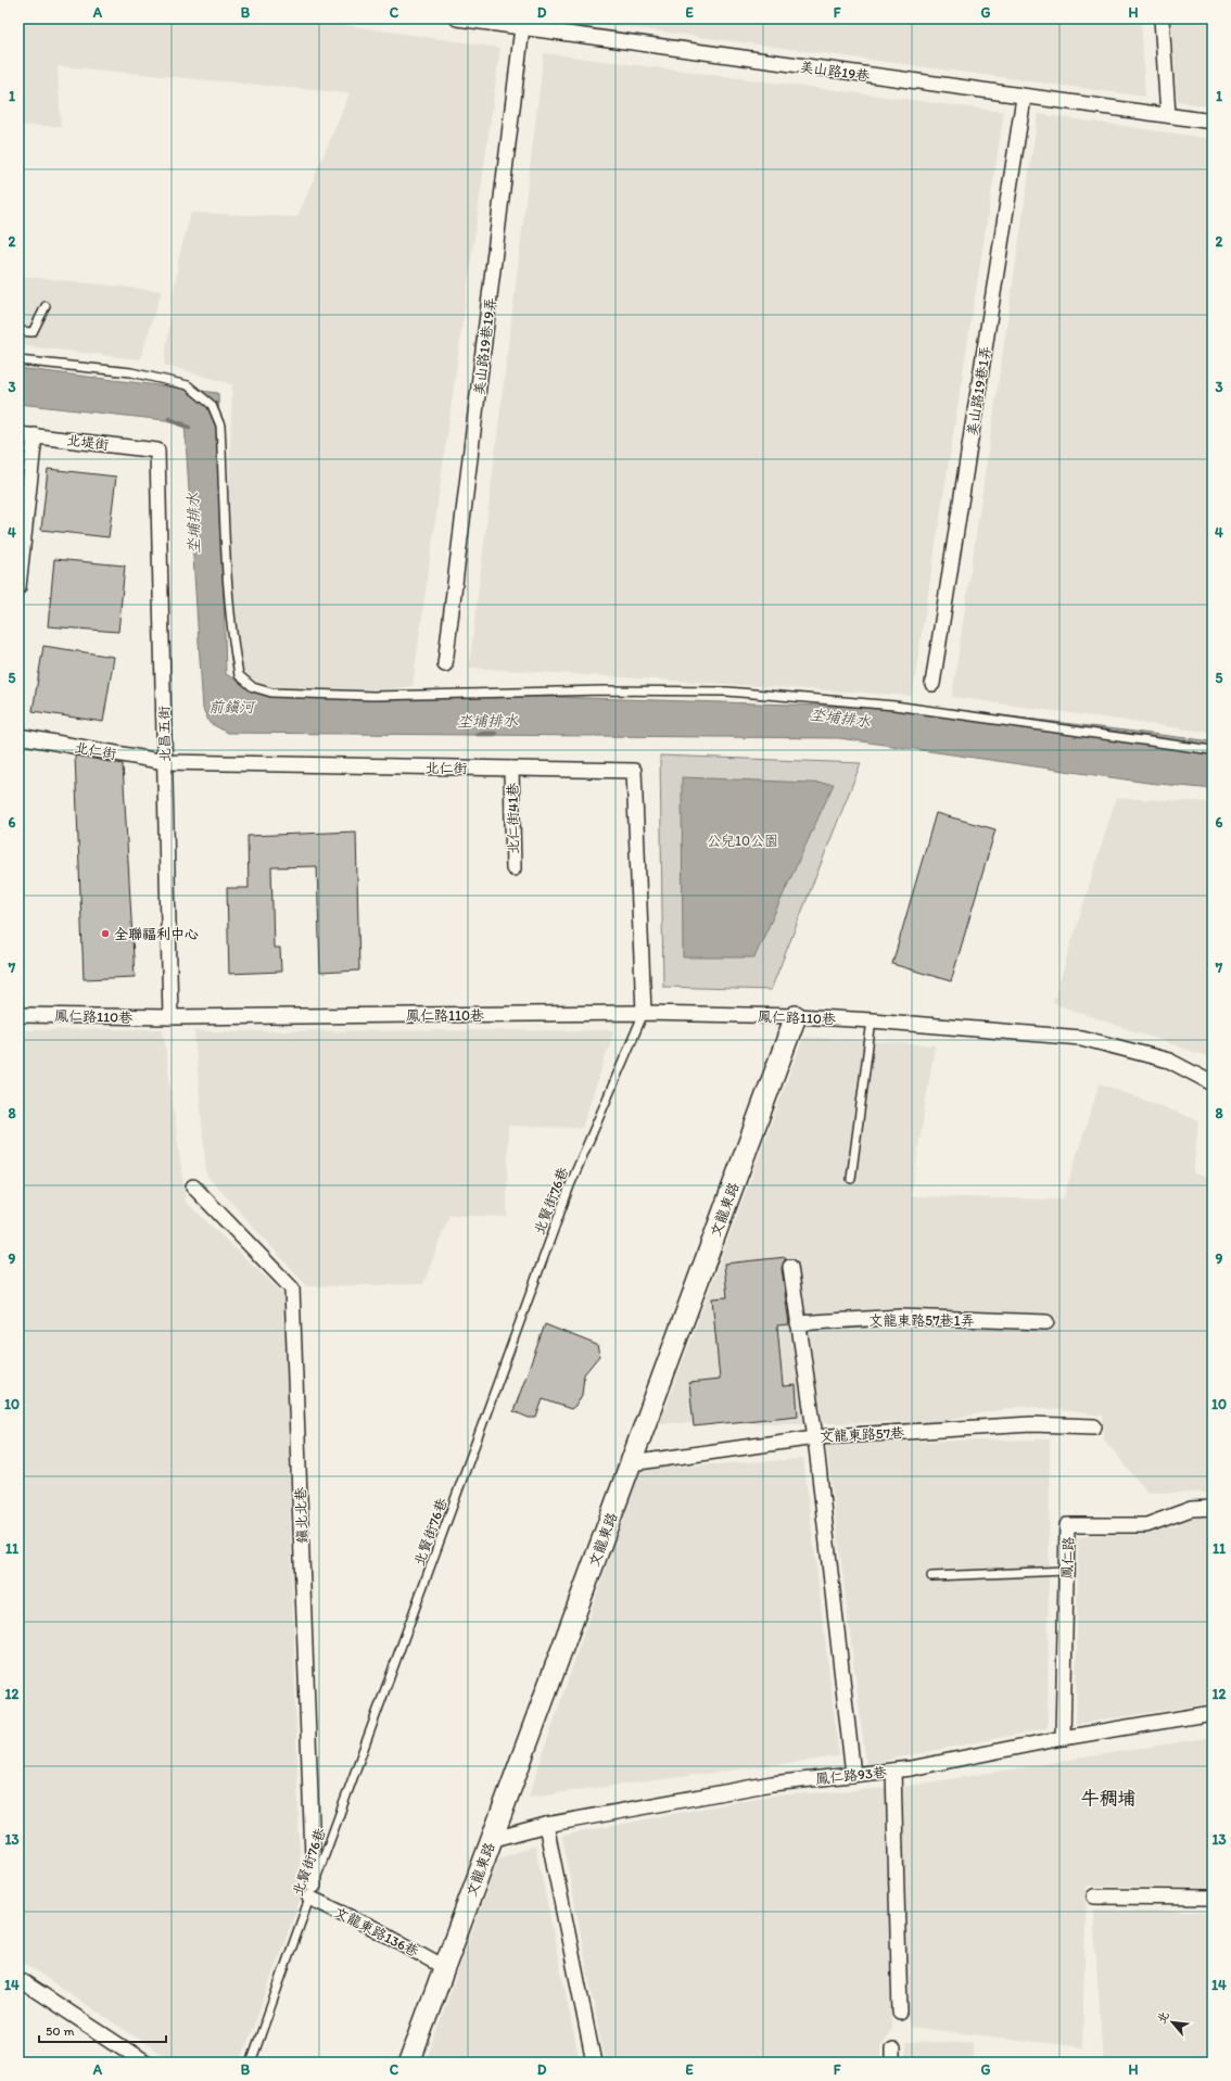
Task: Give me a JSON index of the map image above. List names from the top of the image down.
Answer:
{
  "streets": {
    "street": [
      "美山路19巷",
      "美山路19巷19弄",
      "美山路19巷1弄",
      "北堤街",
      "北昌五街",
      "北仁街",
      "北仁街41巷",
      "鳳仁路110巷",
      "文龍東路",
      "文龍東路57巷1弄",
      "文龍東路57巷",
      "鎮北北巷",
      "鳳仁路",
      "鳳仁路93巷",
      "文龍東路136巷"
    ],
    "lane": ["北賢街76巷"]
  },
  "crossings": [
    ["美山路19巷", "美山路19巷19弄"],
    ["美山路19巷", "美山路19巷1弄"],
    ["北堤街", "北昌五街"],
    ["北昌五街", "北仁街"],
    ["北昌五街", "鳳仁路110巷"],
    ["北仁街", "北仁街41巷"],
    ["北仁街", "鳳仁路110巷"],
    ["北仁街", "北賢街76巷"],
    ["鳳仁路110巷", "北賢街76巷"],
    ["鳳仁路110巷", "文龍東路"],
    ["北賢街76巷", "鎮北北巷"],
    ["北賢街76巷", "文龍東路136巷"],
    ["文龍東路", "文龍東路57巷"],
    ["文龍東路", "鳳仁路93巷"],
    ["文龍東路", "文龍東路136巷"],
    ["鎮北北巷", "文龍東路136巷"],
    ["鳳仁路", "鳳仁路93巷"]
  ],
  "districts": ["牛稠埔"],
  "water": ["坔埔排水", "前鎮河"],
  "parks": ["公兒10公園"],
  "places": ["全聯福利中心"],
  "scale_bar": "50 m",
  "north": "top left",
  "grid": {
    "columns": [
      "A",
      "B",
      "C",
      "D",
      "E",
      "F",
      "G",
      "H"
    ],
    "rows": [
      "1",
      "2",
      "3",
      "4",
      "5",
      "6",
      "7",
      "8",
      "9",
      "10",
      "11",
      "12",
      "13",
      "14"
    ]
  }
}
